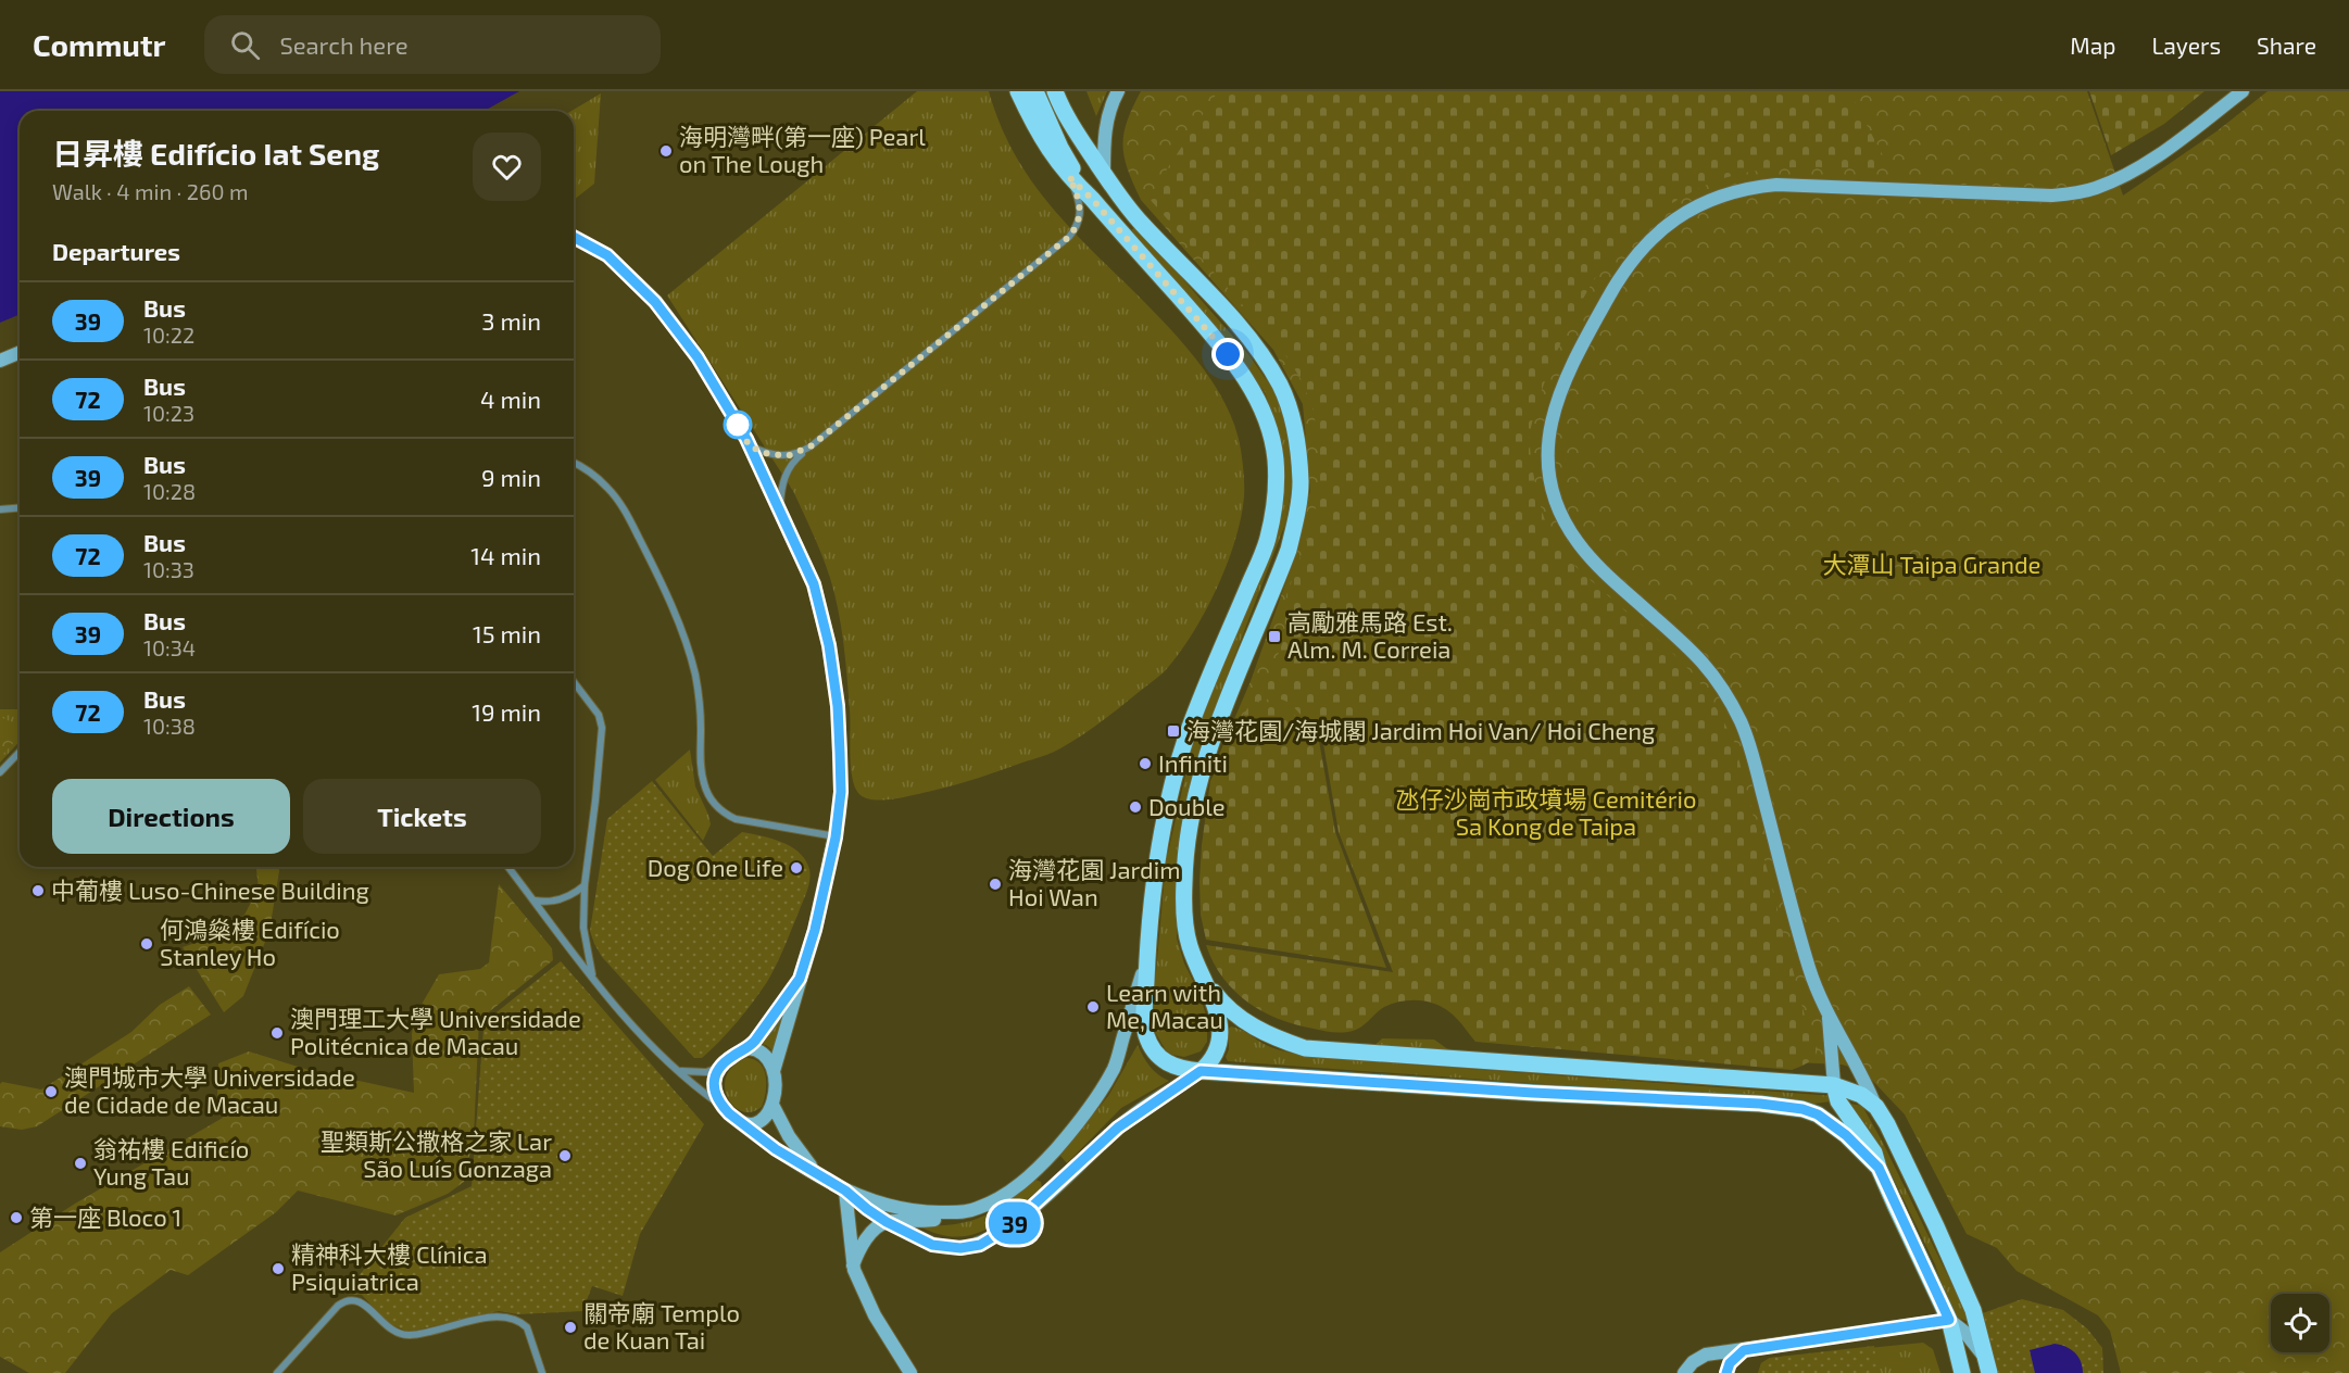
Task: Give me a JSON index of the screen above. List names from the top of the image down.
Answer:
{
  "parks": ["大潭山 Taipa Grande", "氹仔沙崗市政墳場 Cemitério Sa Kong de Taipa"],
  "places": {
    "other": [
      "海明灣畔(第一座) Pearl on The Lough",
      "Infiniti",
      "Double",
      "Dog One Life",
      "海灣花園 Jardim Hoi Wan",
      "中葡樓 Luso-Chinese Building",
      "何鴻燊樓 Edifício Stanley Ho",
      "Learn with Me, Macau",
      "澳門理工大學 Universidade Politécnica de Macau",
      "澳門城市大學 Universidade de Cidade de Macau",
      "聖類斯公撒格之家 Lar São Luís Gonzaga",
      "翁祐樓 Edificío Yung Tau",
      "第一座 Bloco 1",
      "精神科大樓 Clínica Psiquiatrica",
      "關帝廟 Templo de Kuan Tai"
    ],
    "transit": ["高勵雅馬路 Est. Alm. M. Correia", "海灣花園/海城閣 Jardim Hoi Van/ Hoi Cheng"]
  },
  "lines": ["bus line 39"],
  "page": {
    "header": "Commutr",
    "search": "Search here",
    "nav": ["Map", "Layers", "Share"],
    "on_map": "39",
    "heading": [
      ["日昇樓 Edifício Iat Seng", "Walk · 4 min · 260 m"],
      "Departures"
    ],
    "list": [
      {
        "mark": "39",
        "name": "Bus",
        "note": "10:22",
        "value": "3 min"
      },
      {
        "mark": "72",
        "name": "Bus",
        "note": "10:23",
        "value": "4 min"
      },
      {
        "mark": "39",
        "name": "Bus",
        "note": "10:28",
        "value": "9 min"
      },
      {
        "mark": "72",
        "name": "Bus",
        "note": "10:33",
        "value": "14 min"
      },
      {
        "mark": "39",
        "name": "Bus",
        "note": "10:34",
        "value": "15 min"
      },
      {
        "mark": "72",
        "name": "Bus",
        "note": "10:38",
        "value": "19 min"
      }
    ],
    "buttons": ["Directions", "Tickets"]
  }
}
